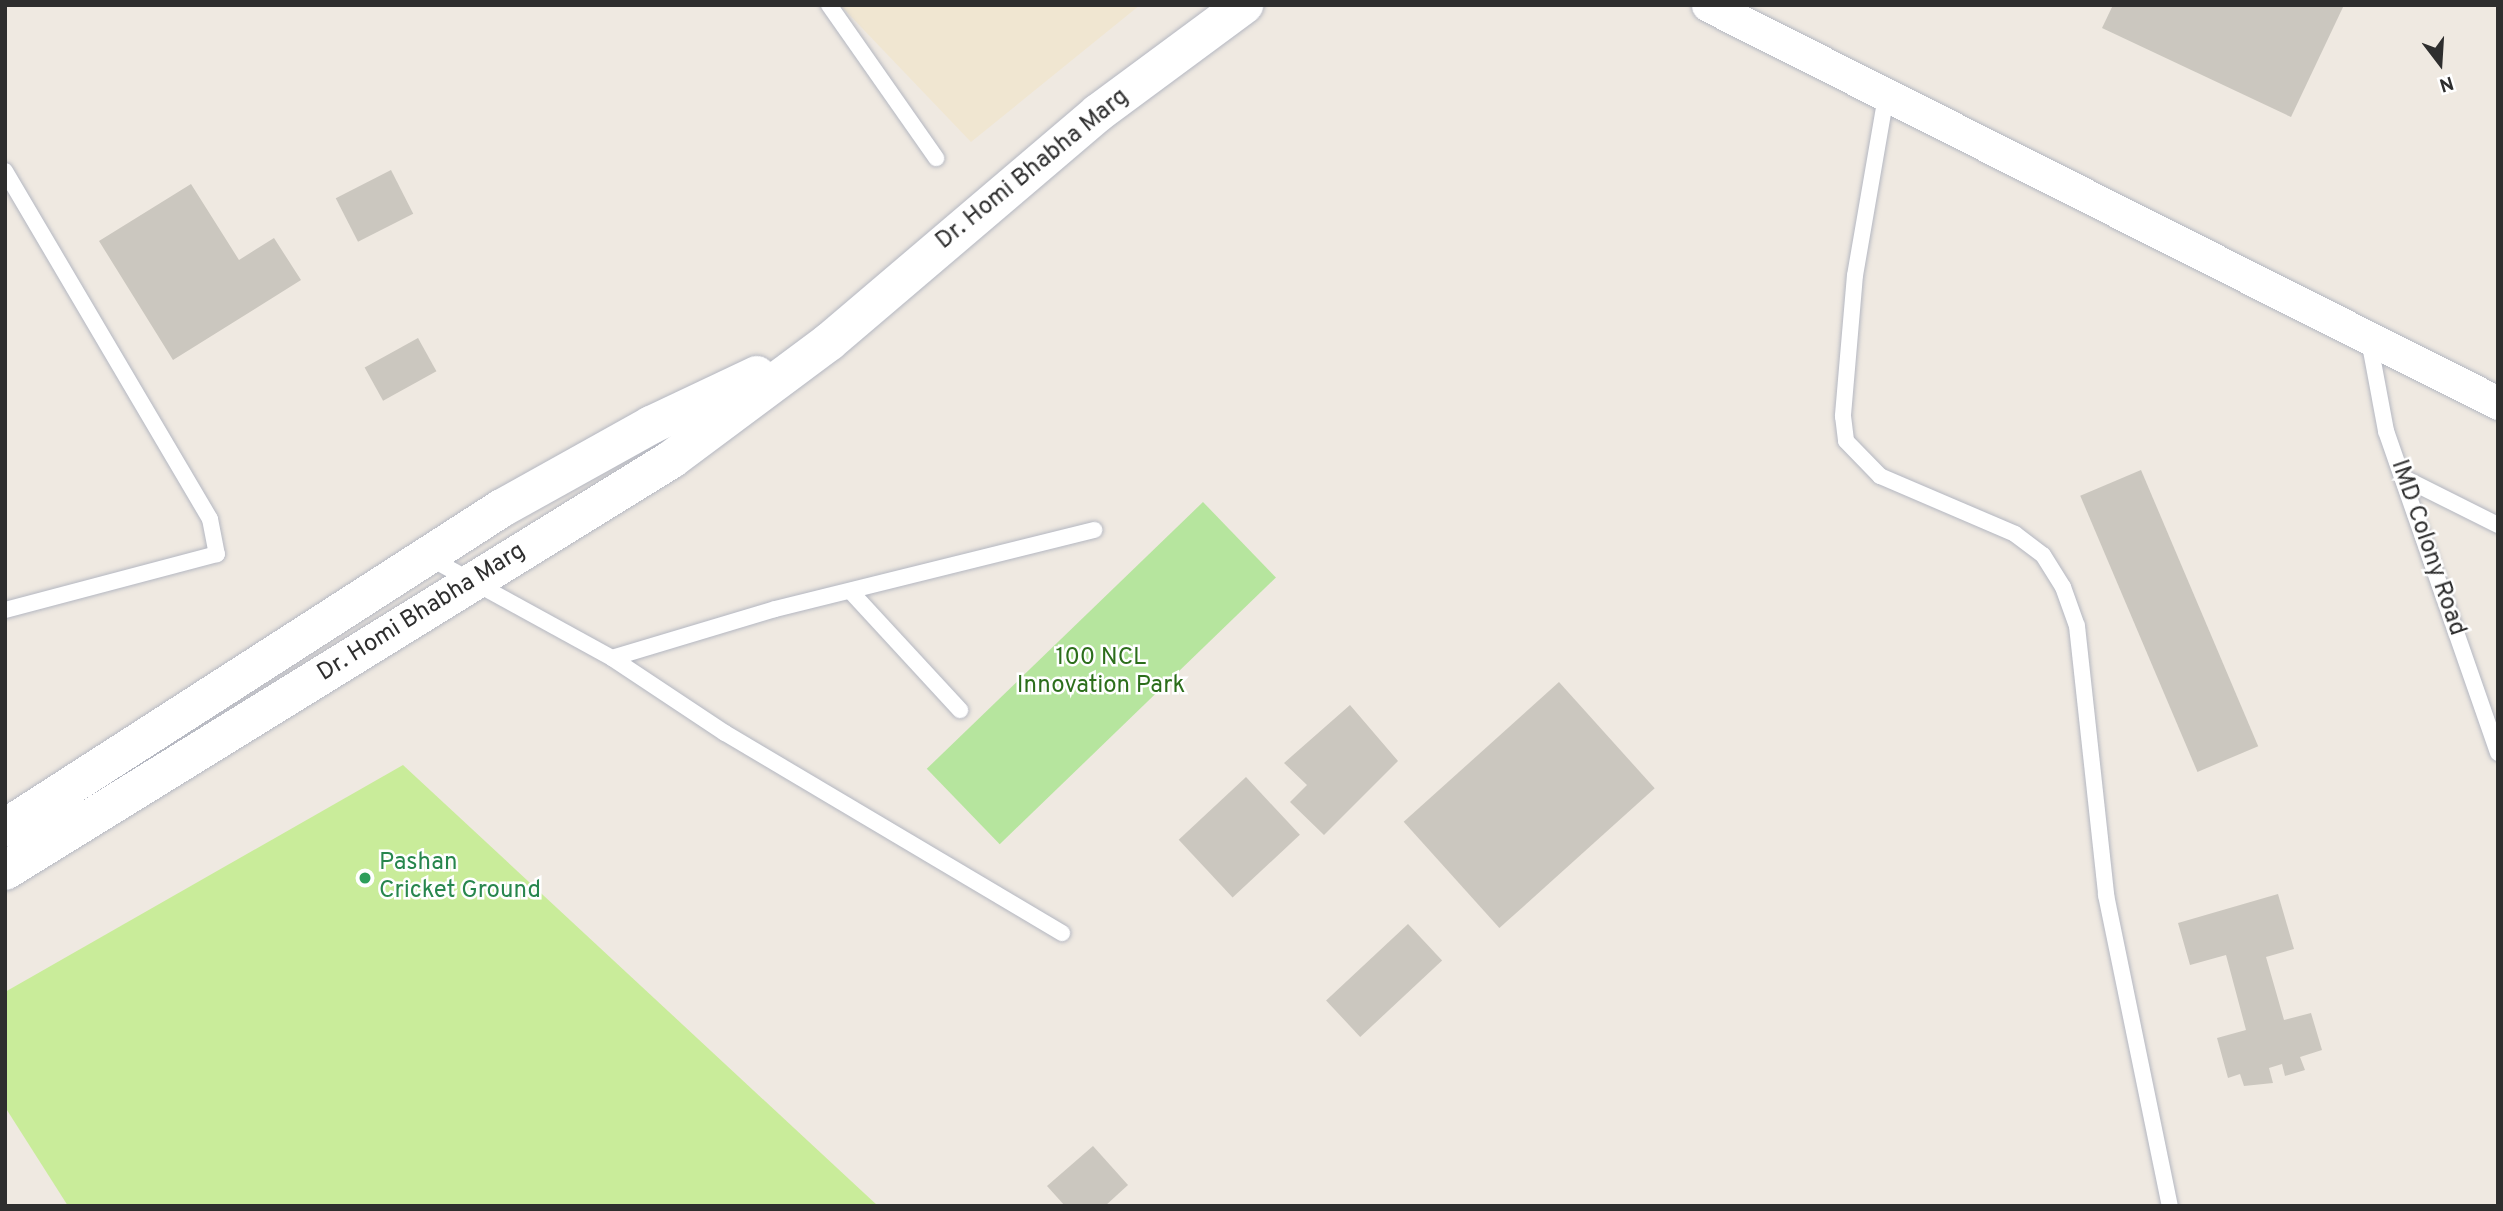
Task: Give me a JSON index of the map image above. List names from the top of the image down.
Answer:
{
  "streets": {
    "main road": ["Dr. Homi Bhabha Marg"],
    "lane": ["IMD Colony Road"]
  },
  "parks": ["100 NCL Innovation Park"],
  "places": ["Pashan Cricket Ground"],
  "north": "bottom"
}
